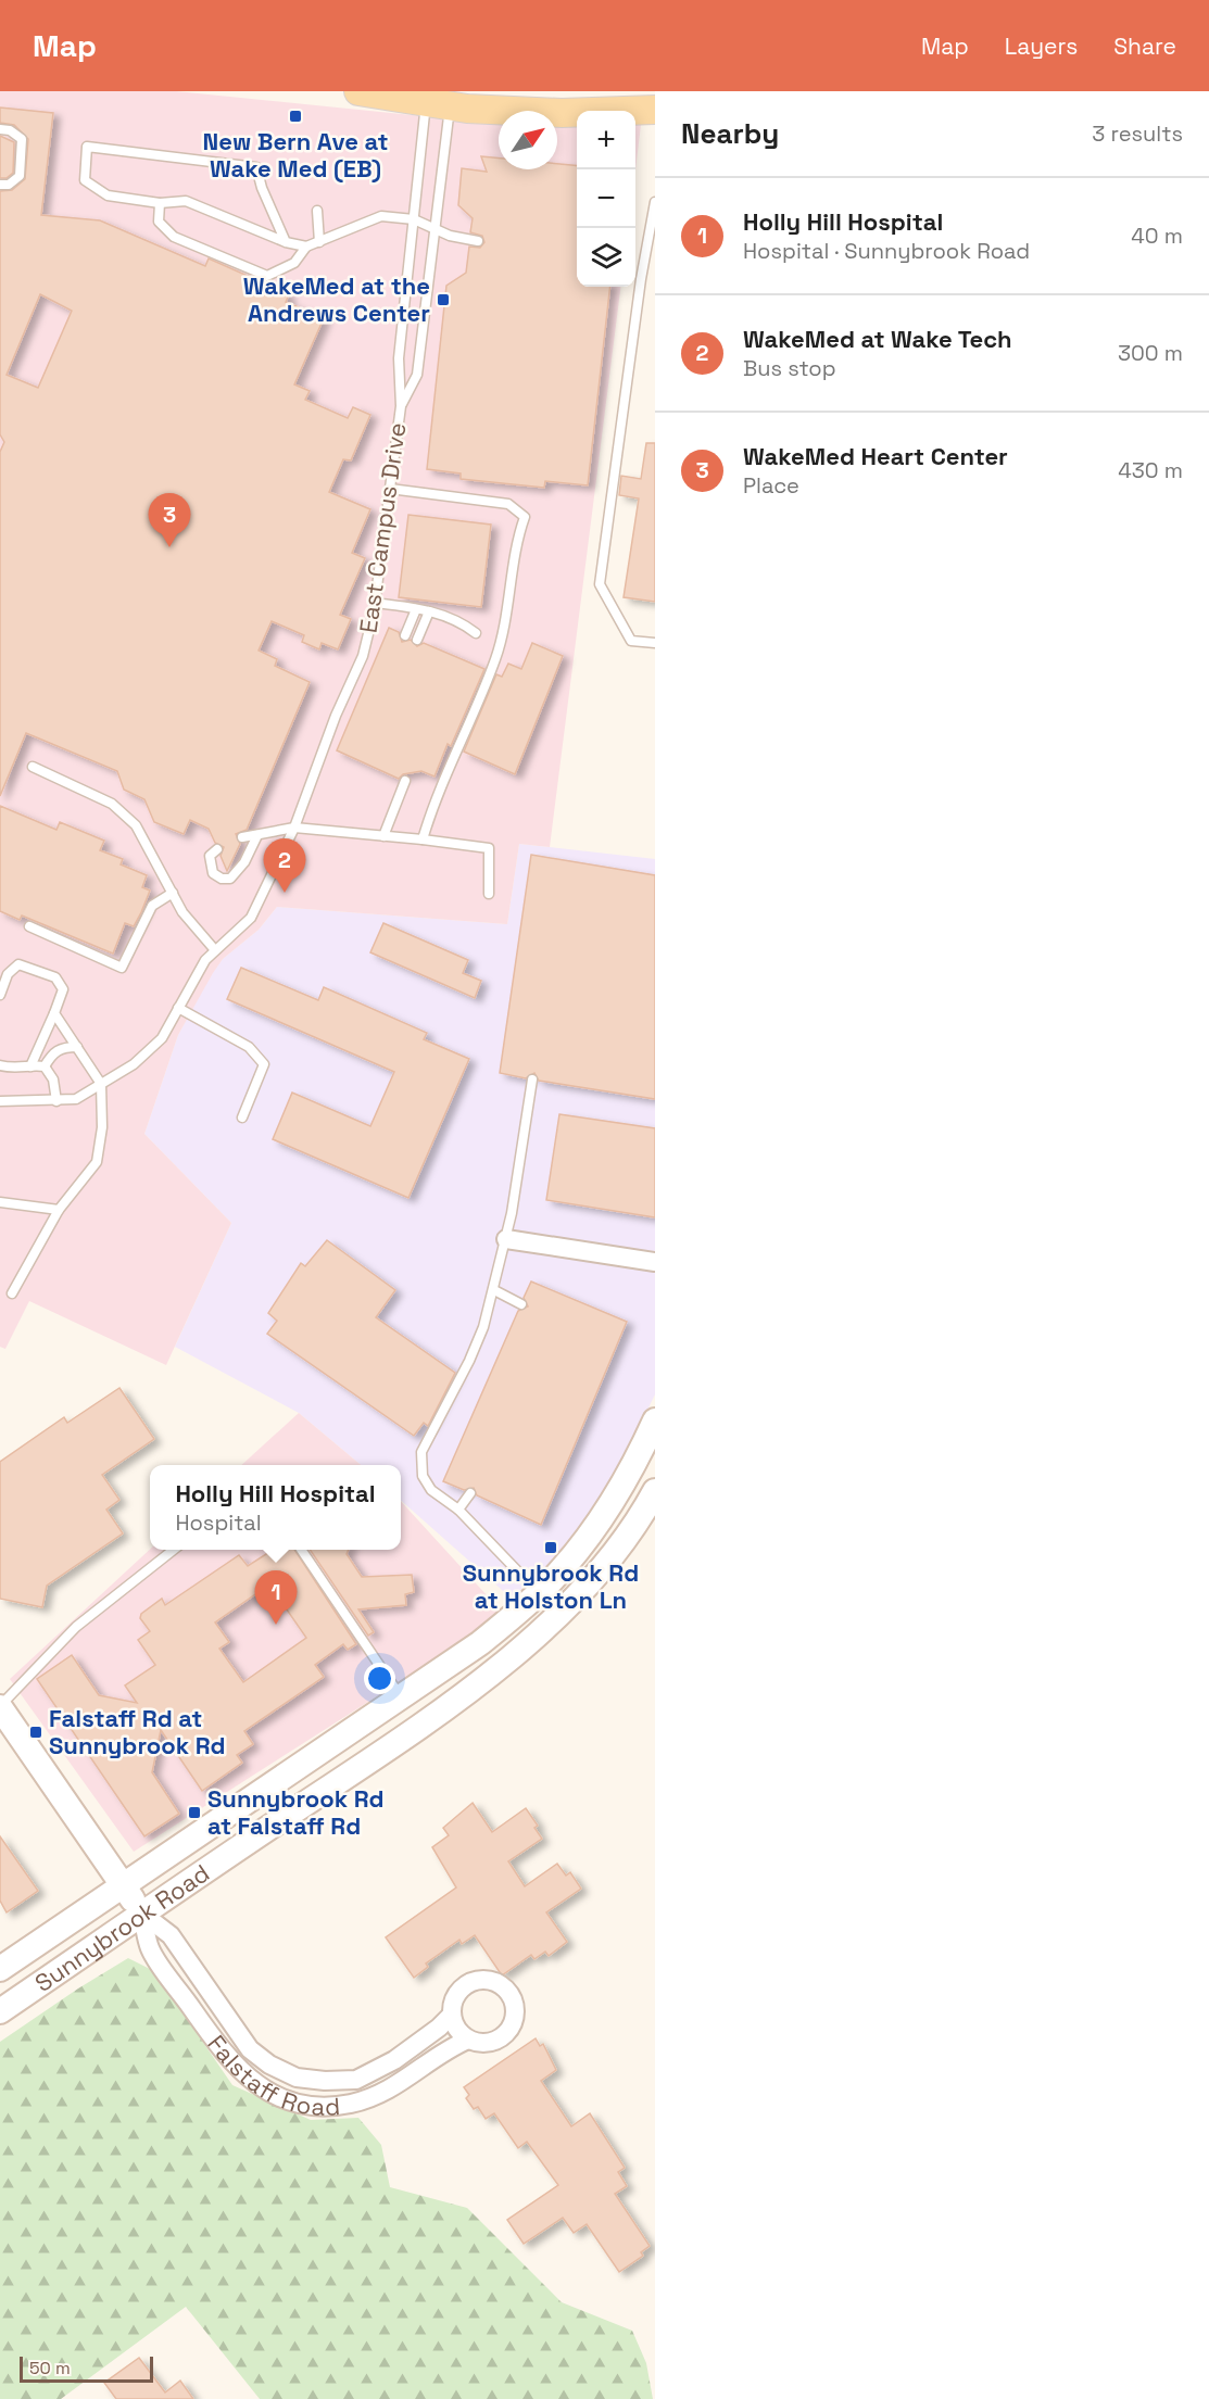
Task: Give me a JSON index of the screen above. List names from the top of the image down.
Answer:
{
  "streets": {
    "main road": ["Sunnybrook Road", "Falstaff Road"],
    "lane": ["East Campus Drive"]
  },
  "crossings": [
    ["Sunnybrook Road", "Falstaff Road"]
  ],
  "places": {
    "transit": [
      "New Bern Ave at Wake Med (EB)",
      "WakeMed at the Andrews Center",
      "Sunnybrook Rd at Holston Ln",
      "Falstaff Rd at Sunnybrook Rd",
      "Sunnybrook Rd at Falstaff Rd"
    ]
  },
  "scale_bar": "50 m",
  "north": "top right",
  "page": {
    "header": "Map",
    "nav": ["Map", "Layers", "Share"],
    "heading": ["Nearby", "3 results"],
    "map_buttons": ["+", "−"],
    "list": [
      {
        "mark": "1",
        "name": "Holly Hill Hospital",
        "note": "Hospital · Sunnybrook Road",
        "value": "40 m"
      },
      {
        "mark": "2",
        "name": "WakeMed at Wake Tech",
        "note": "Bus stop",
        "value": "300 m"
      },
      {
        "mark": "3",
        "name": "WakeMed Heart Center",
        "note": "Place",
        "value": "430 m"
      }
    ],
    "pins": ["3", "2", "1"],
    "popup": ["Holly Hill Hospital", "Hospital"],
    "scale": "50 m"
  }
}
